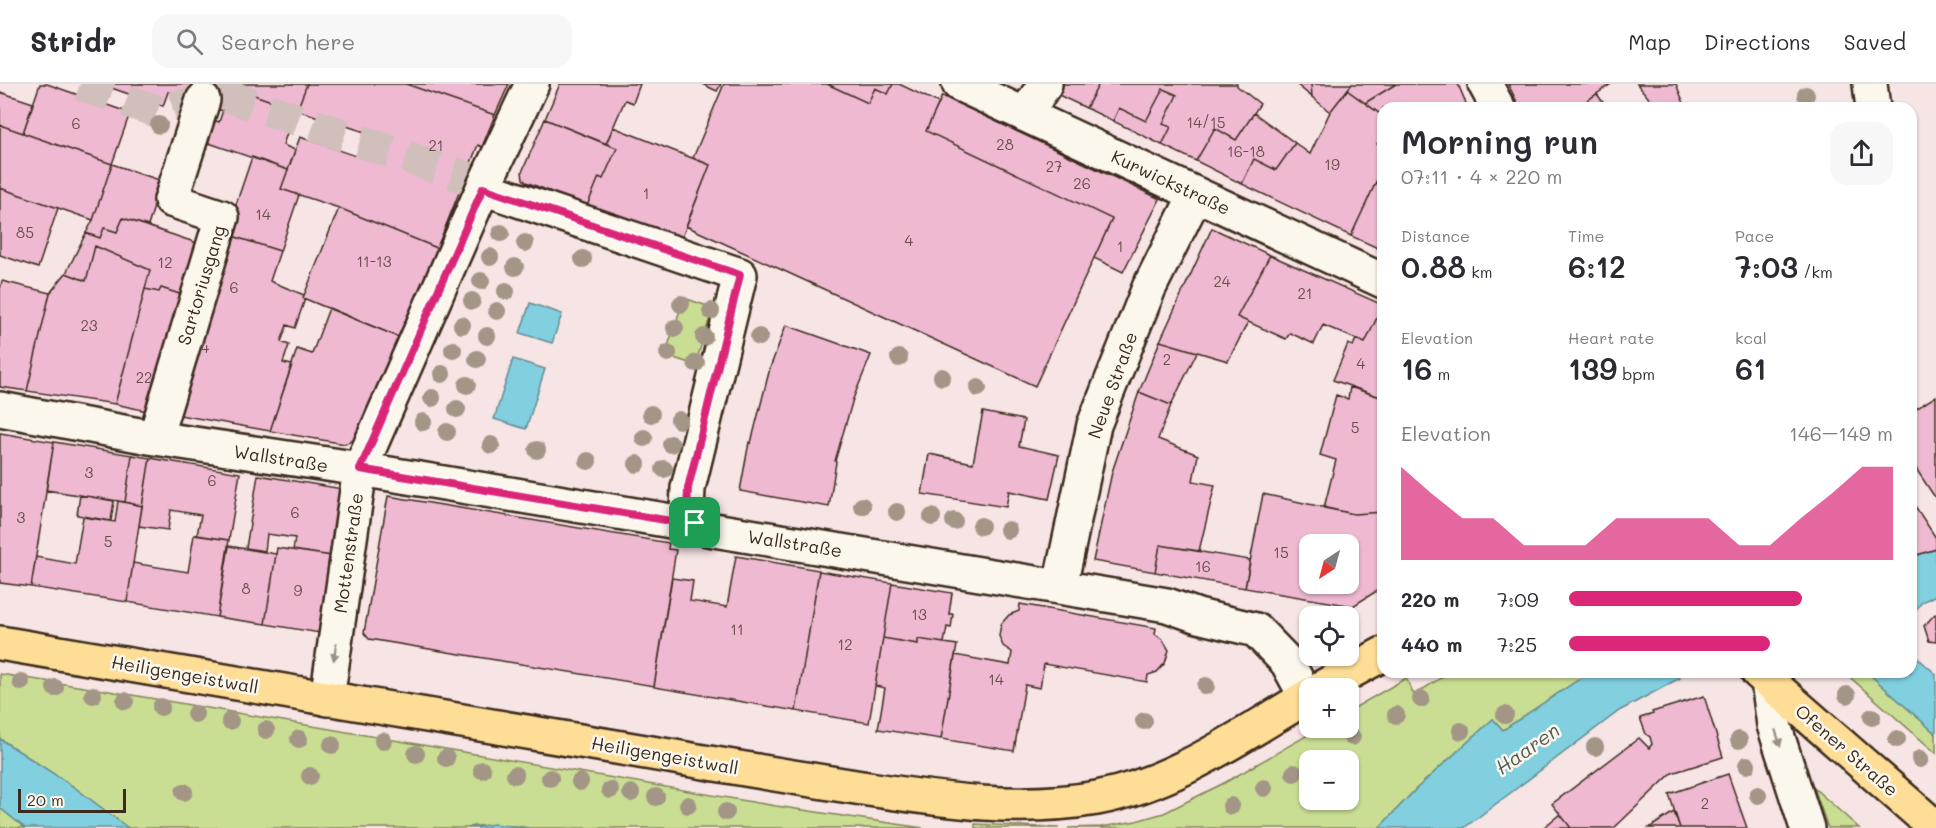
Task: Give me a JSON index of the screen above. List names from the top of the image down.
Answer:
{
  "streets": {
    "main road": ["Heiligengeistwall", "Ofener Straße"],
    "street": [
      "Kurwickstraße",
      "Sartoriusgang",
      "Neue Straße",
      "Wallstraße",
      "Mottenstraße"
    ]
  },
  "crossings": [
    ["Kurwickstraße", "Neue Straße"],
    ["Sartoriusgang", "Wallstraße"],
    ["Neue Straße", "Wallstraße"],
    ["Wallstraße", "Mottenstraße"],
    ["Mottenstraße", "Heiligengeistwall"]
  ],
  "one_way": ["Mottenstraße"],
  "water": ["Haaren"],
  "house_numbers": [
    "14/15",
    "6",
    "28",
    "21",
    "16-18",
    "19",
    "27",
    "26",
    "1",
    "14",
    "85",
    "4",
    "1",
    "11-13",
    "12",
    "24",
    "6",
    "21",
    "23",
    "4",
    "2",
    "4",
    "22",
    "5",
    "3",
    "6",
    "6",
    "3",
    "5",
    "15",
    "16",
    "8",
    "9",
    "13",
    "11",
    "12",
    "14",
    "2"
  ],
  "scale_bar": "20 m",
  "north": "bottom left",
  "page": {
    "header": "Stridr",
    "search": "Search here",
    "nav": ["Map", "Directions", "Saved"],
    "heading": ["Morning run", "07:11 · 4 × 220 m"],
    "stats": [
      ["Distance", "0.88 km"],
      ["Time", "6:12"],
      ["Pace", "7:03 /km"],
      ["Elevation", "16 m"],
      ["Heart rate", "139 bpm"],
      ["kcal", "61"]
    ],
    "chart": ["Elevation", "146–149 m"],
    "map_buttons": ["+", "−"],
    "list": [
      {
        "name": "220 m",
        "note": "7:09"
      },
      {
        "name": "440 m",
        "note": "7:25"
      }
    ],
    "scale": "20 m"
  }
}
